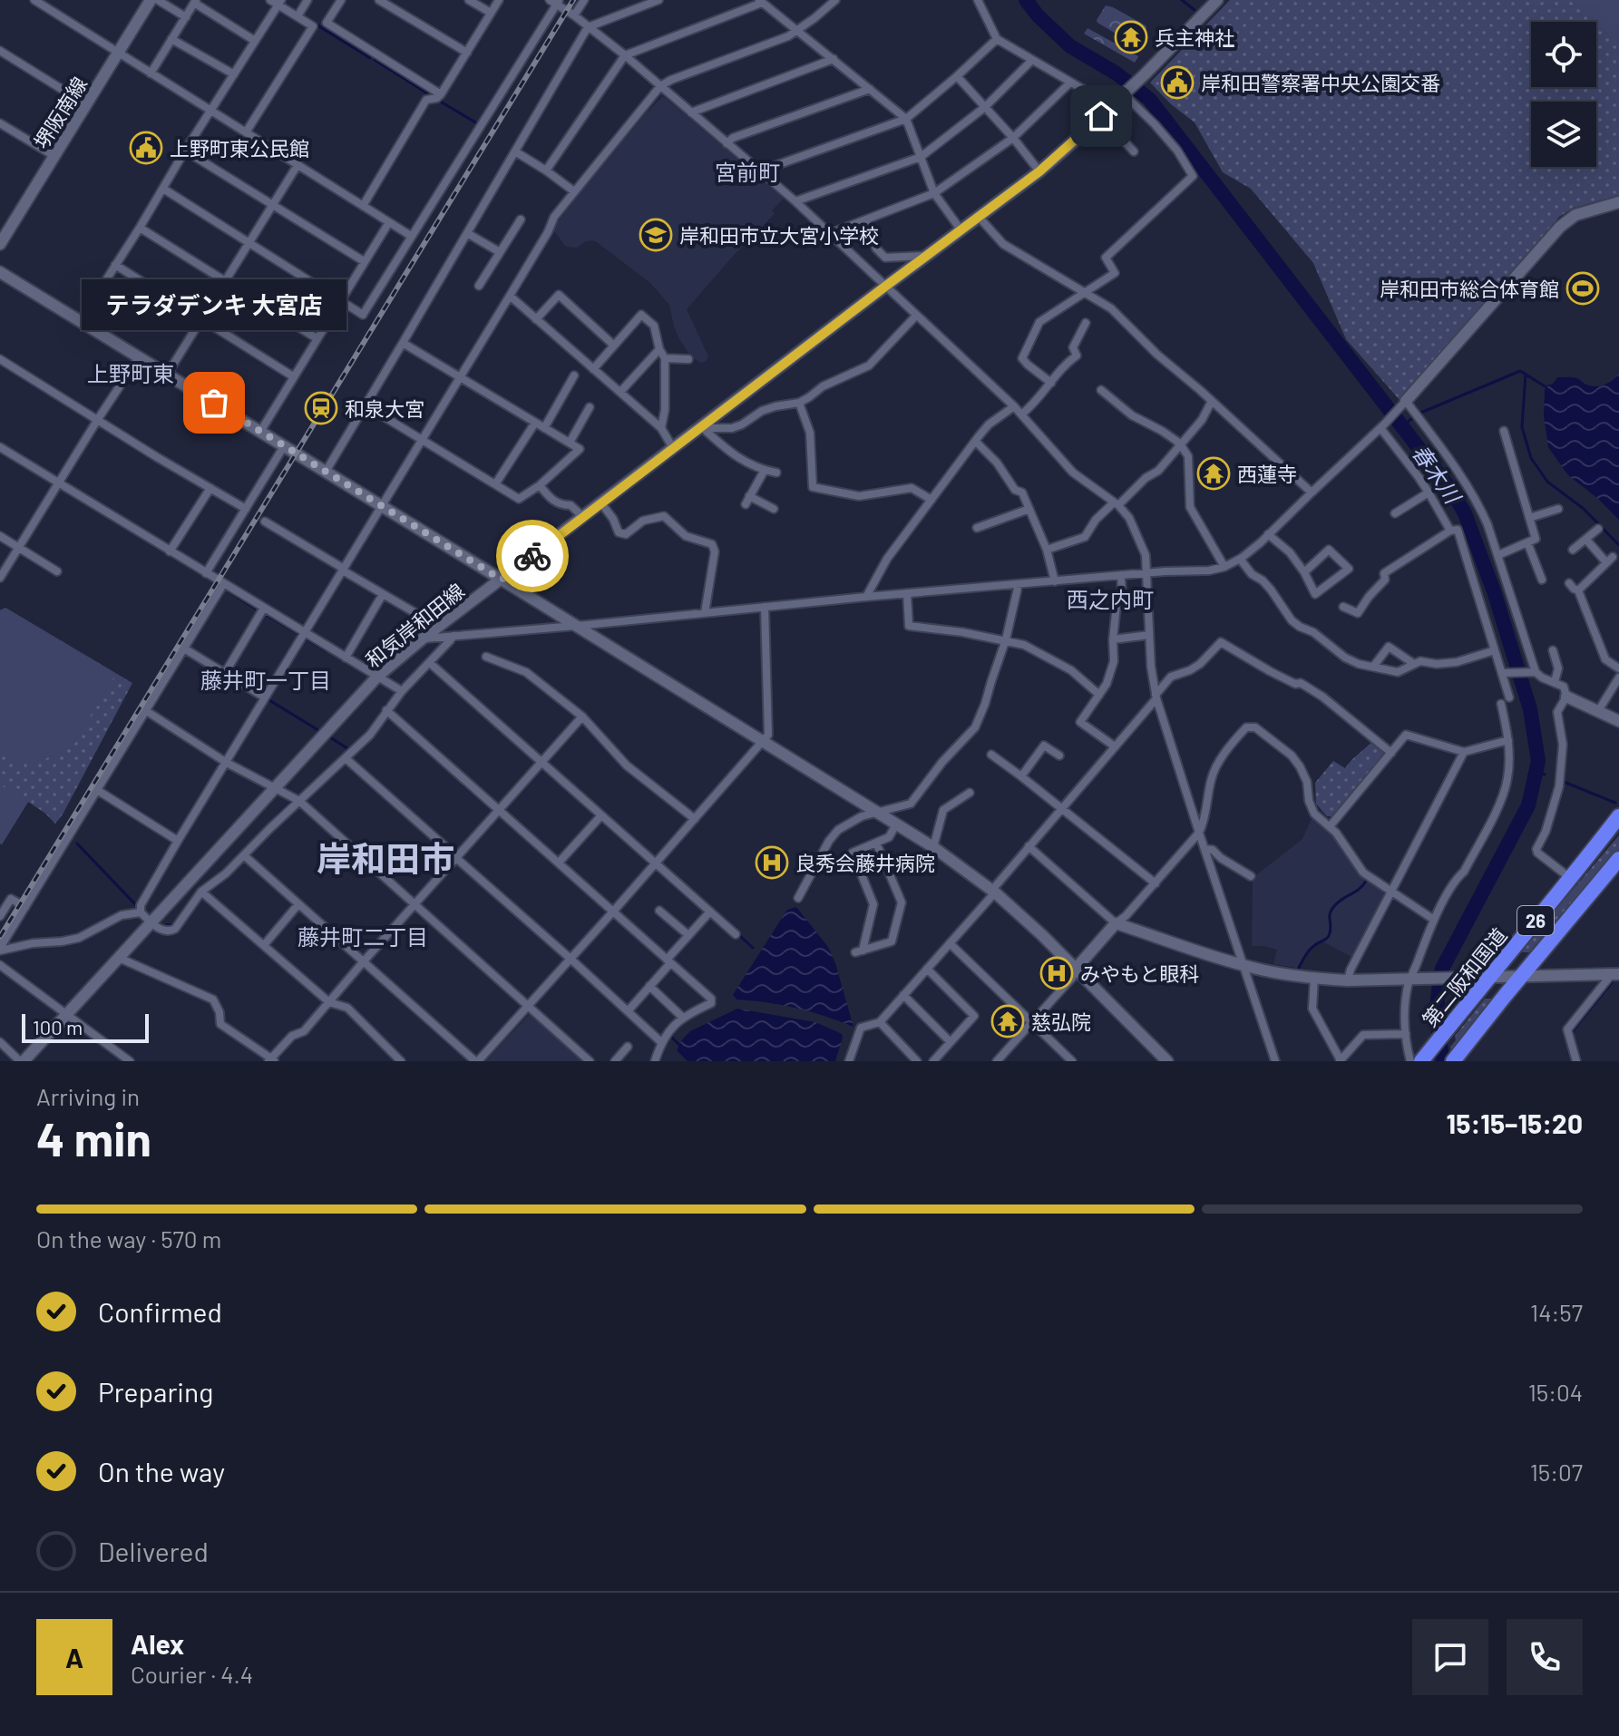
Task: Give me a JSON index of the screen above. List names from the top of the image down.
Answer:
{
  "streets": {
    "highway": ["26", "第二阪和国道"],
    "street": ["堺阪南線", "和気岸和田線"]
  },
  "districts": [
    "宮前町",
    "上野町東",
    "西之内町",
    "藤井町一丁目",
    "岸和田市",
    "藤井町二丁目"
  ],
  "water": ["春木川"],
  "places": {
    "temple": ["兵主神社", "西蓮寺", "慈弘院"],
    "public building": ["岸和田警察署中央公園交番", "上野町東公民館"],
    "school or university": ["岸和田市立大宮小学校"],
    "sports": ["岸和田市総合体育館"],
    "other": ["テラダデンキ 大宮店"],
    "station": ["和泉大宮"],
    "hospital": ["良秀会藤井病院", "みやもと眼科"]
  },
  "scale_bar": "100 m",
  "page": {
    "bubble": "テラダデンキ 大宮店",
    "scale": "100 m",
    "heading": ["4 min", "Arriving in", "15:15–15:20"],
    "panel": ["Alex", "Courier · 4.4"],
    "bar": "On the way · 570 m",
    "list": [
      ["Confirmed", "14:57"],
      ["Preparing", "15:04"],
      ["On the way", "15:07"],
      "Delivered"
    ],
    "round": "A"
  }
}
